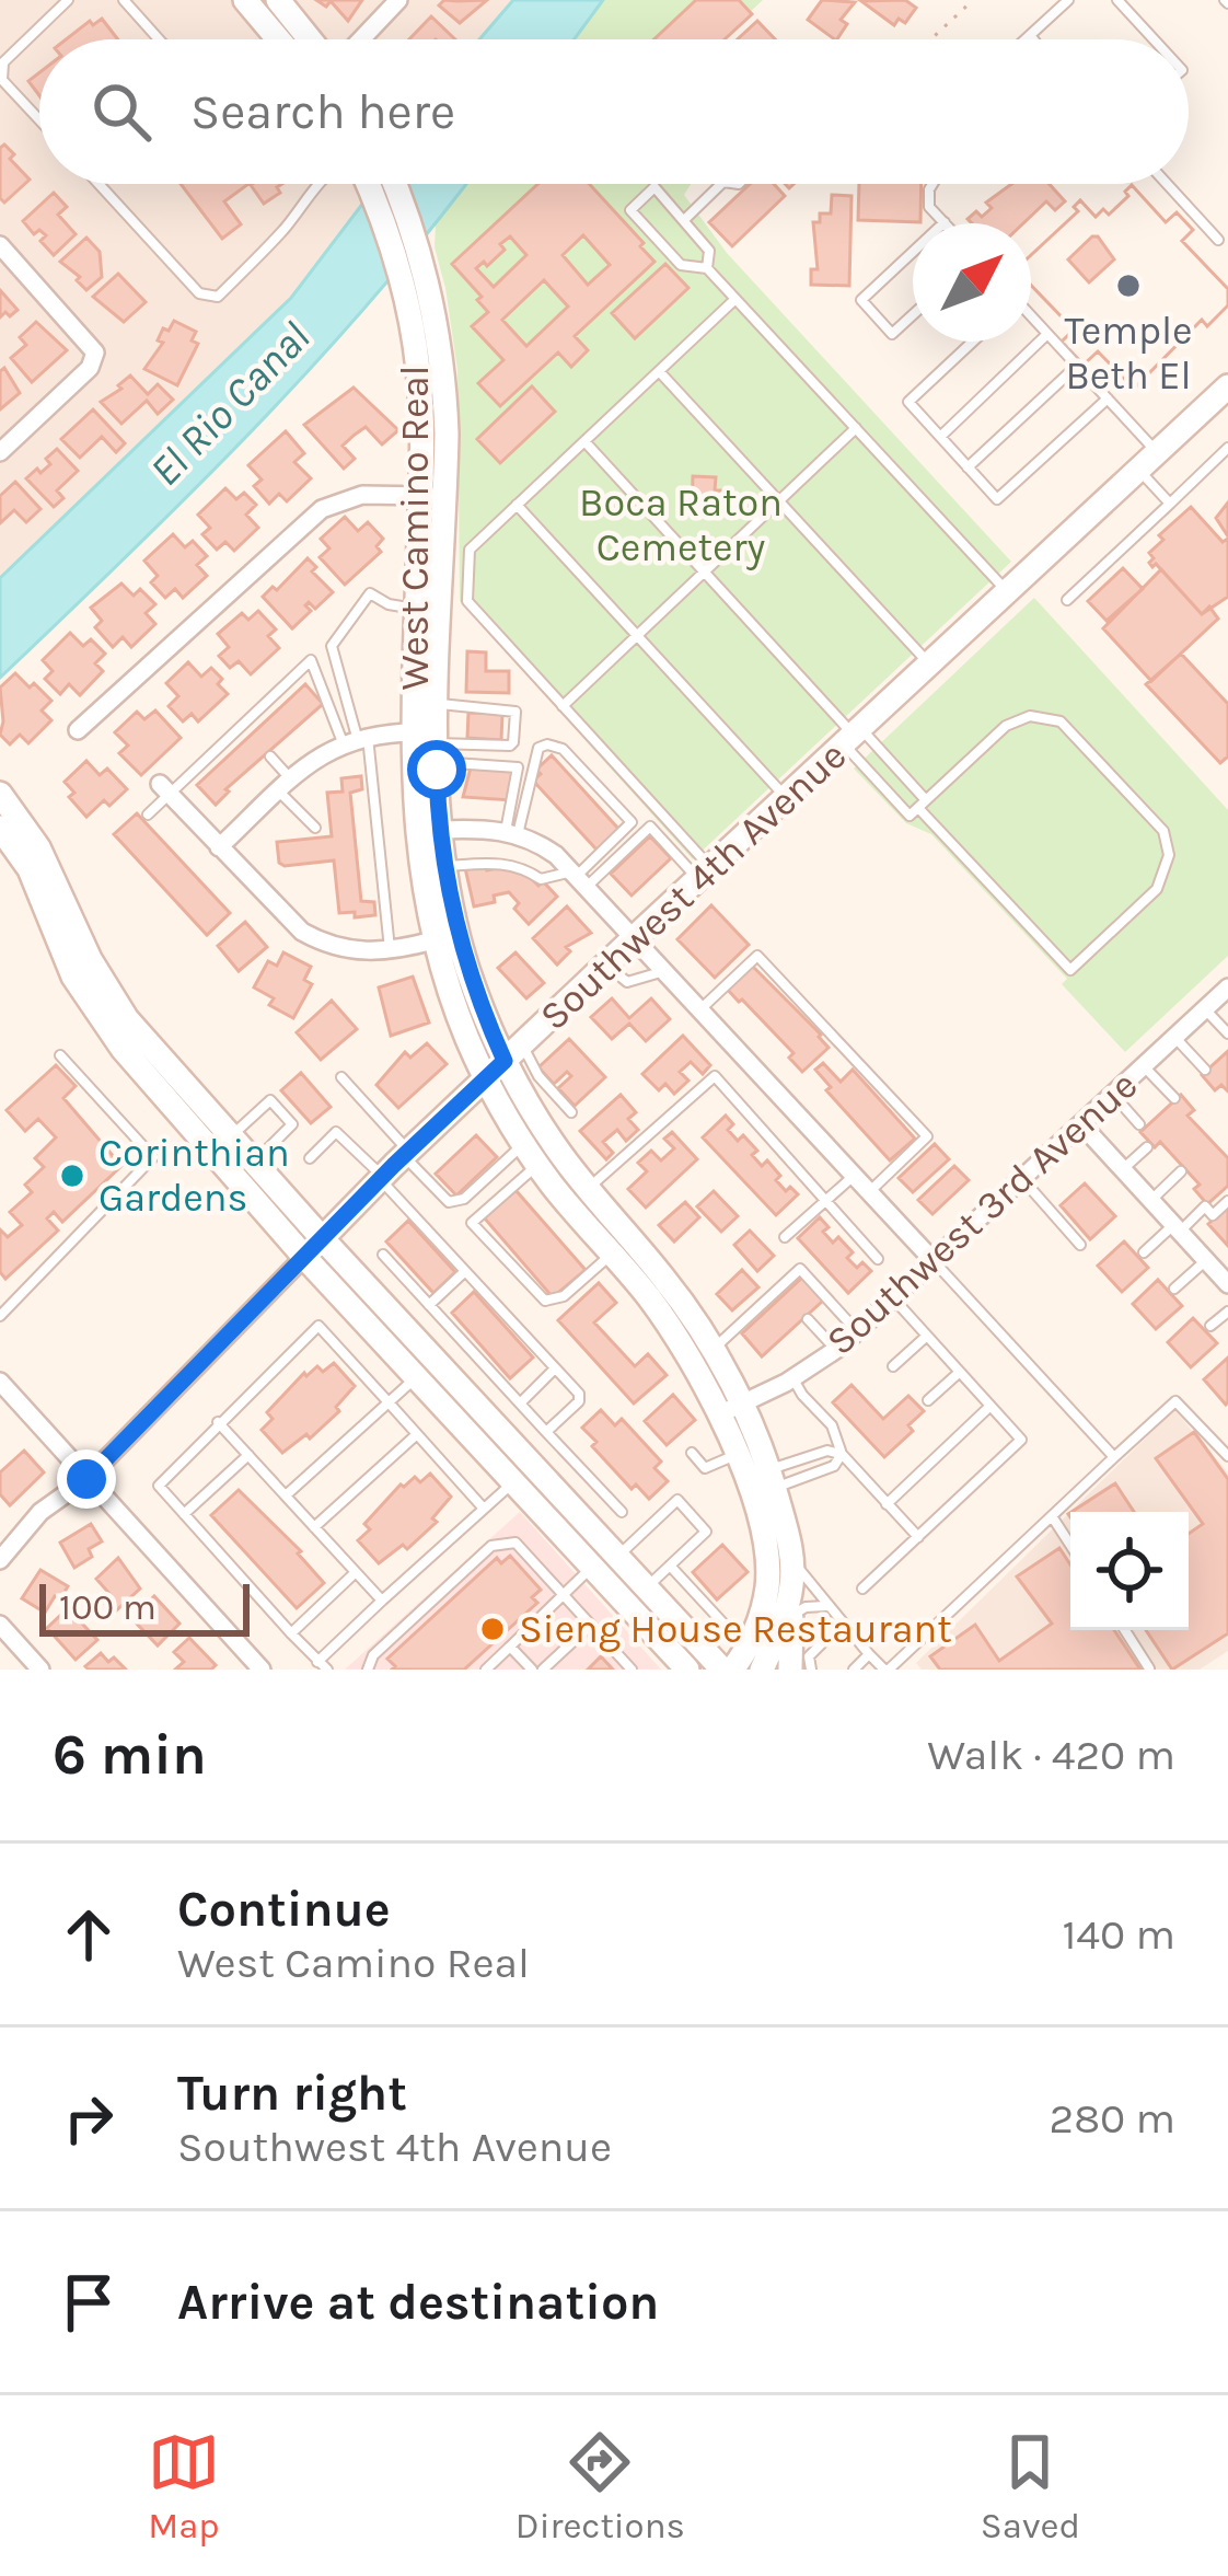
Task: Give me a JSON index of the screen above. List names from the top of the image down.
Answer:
{
  "streets": {
    "street": ["West Camino Real", "Southwest 4th Avenue", "Southwest 3rd Avenue"]
  },
  "crossings": [
    ["West Camino Real", "Southwest 4th Avenue"],
    ["West Camino Real", "Southwest 3rd Avenue"]
  ],
  "water": ["El Rio Canal"],
  "parks": ["Boca Raton Cemetery"],
  "places": ["Temple Beth El", "Corinthian Gardens", "Sieng House Restaurant"],
  "scale_bar": "100 m",
  "north": "top right",
  "page": {
    "search": "Search here",
    "scale": "100 m",
    "heading": ["6 min", "Walk · 420 m"],
    "list": [
      ["Continue", "West Camino Real", "140 m"],
      ["Turn right", "Southwest 4th Avenue", "280 m"],
      "Arrive at destination"
    ],
    "nav": ["Map", "Directions", "Saved"]
  }
}
